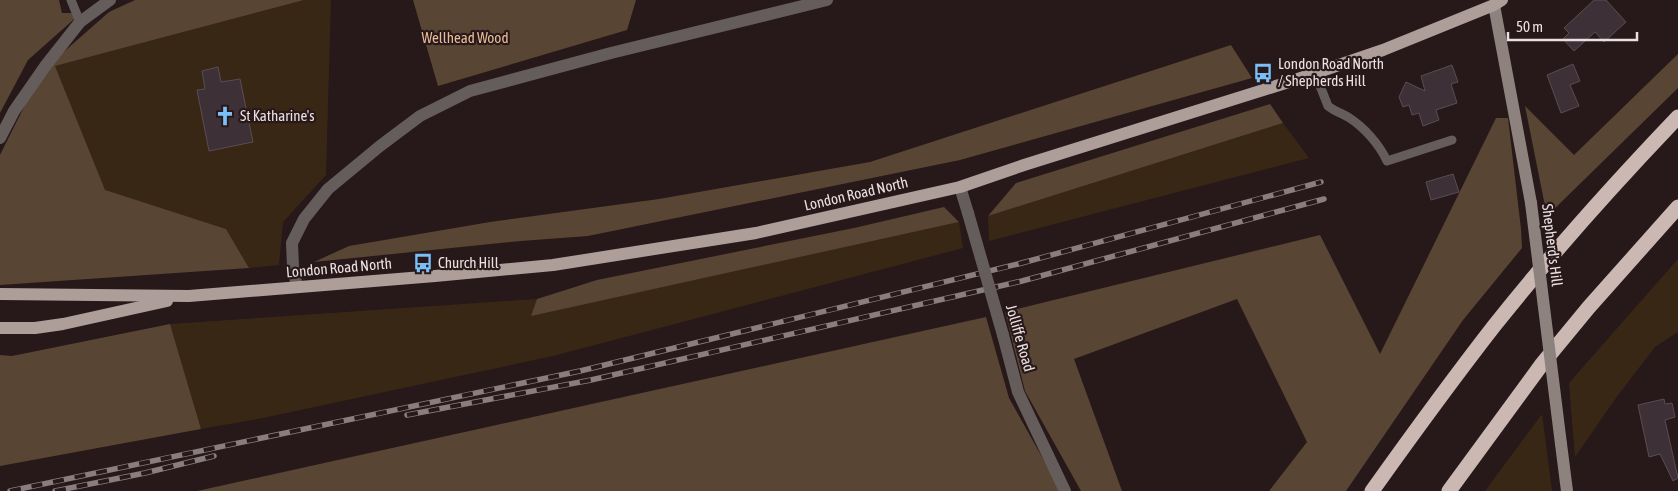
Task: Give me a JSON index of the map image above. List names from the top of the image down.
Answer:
{
  "streets": {
    "main road": ["London Road North", "Shepherd's Hill"],
    "street": ["Jolliffe Road"]
  },
  "crossings": [
    ["London Road North", "Shepherd's Hill"],
    ["London Road North", "Jolliffe Road"]
  ],
  "parks": ["Wellhead Wood"],
  "places": {
    "bus stop": ["London Road North / Shepherds Hill", "Church Hill"],
    "church": ["St Katharine's"]
  },
  "scale_bar": "50 m"
}
